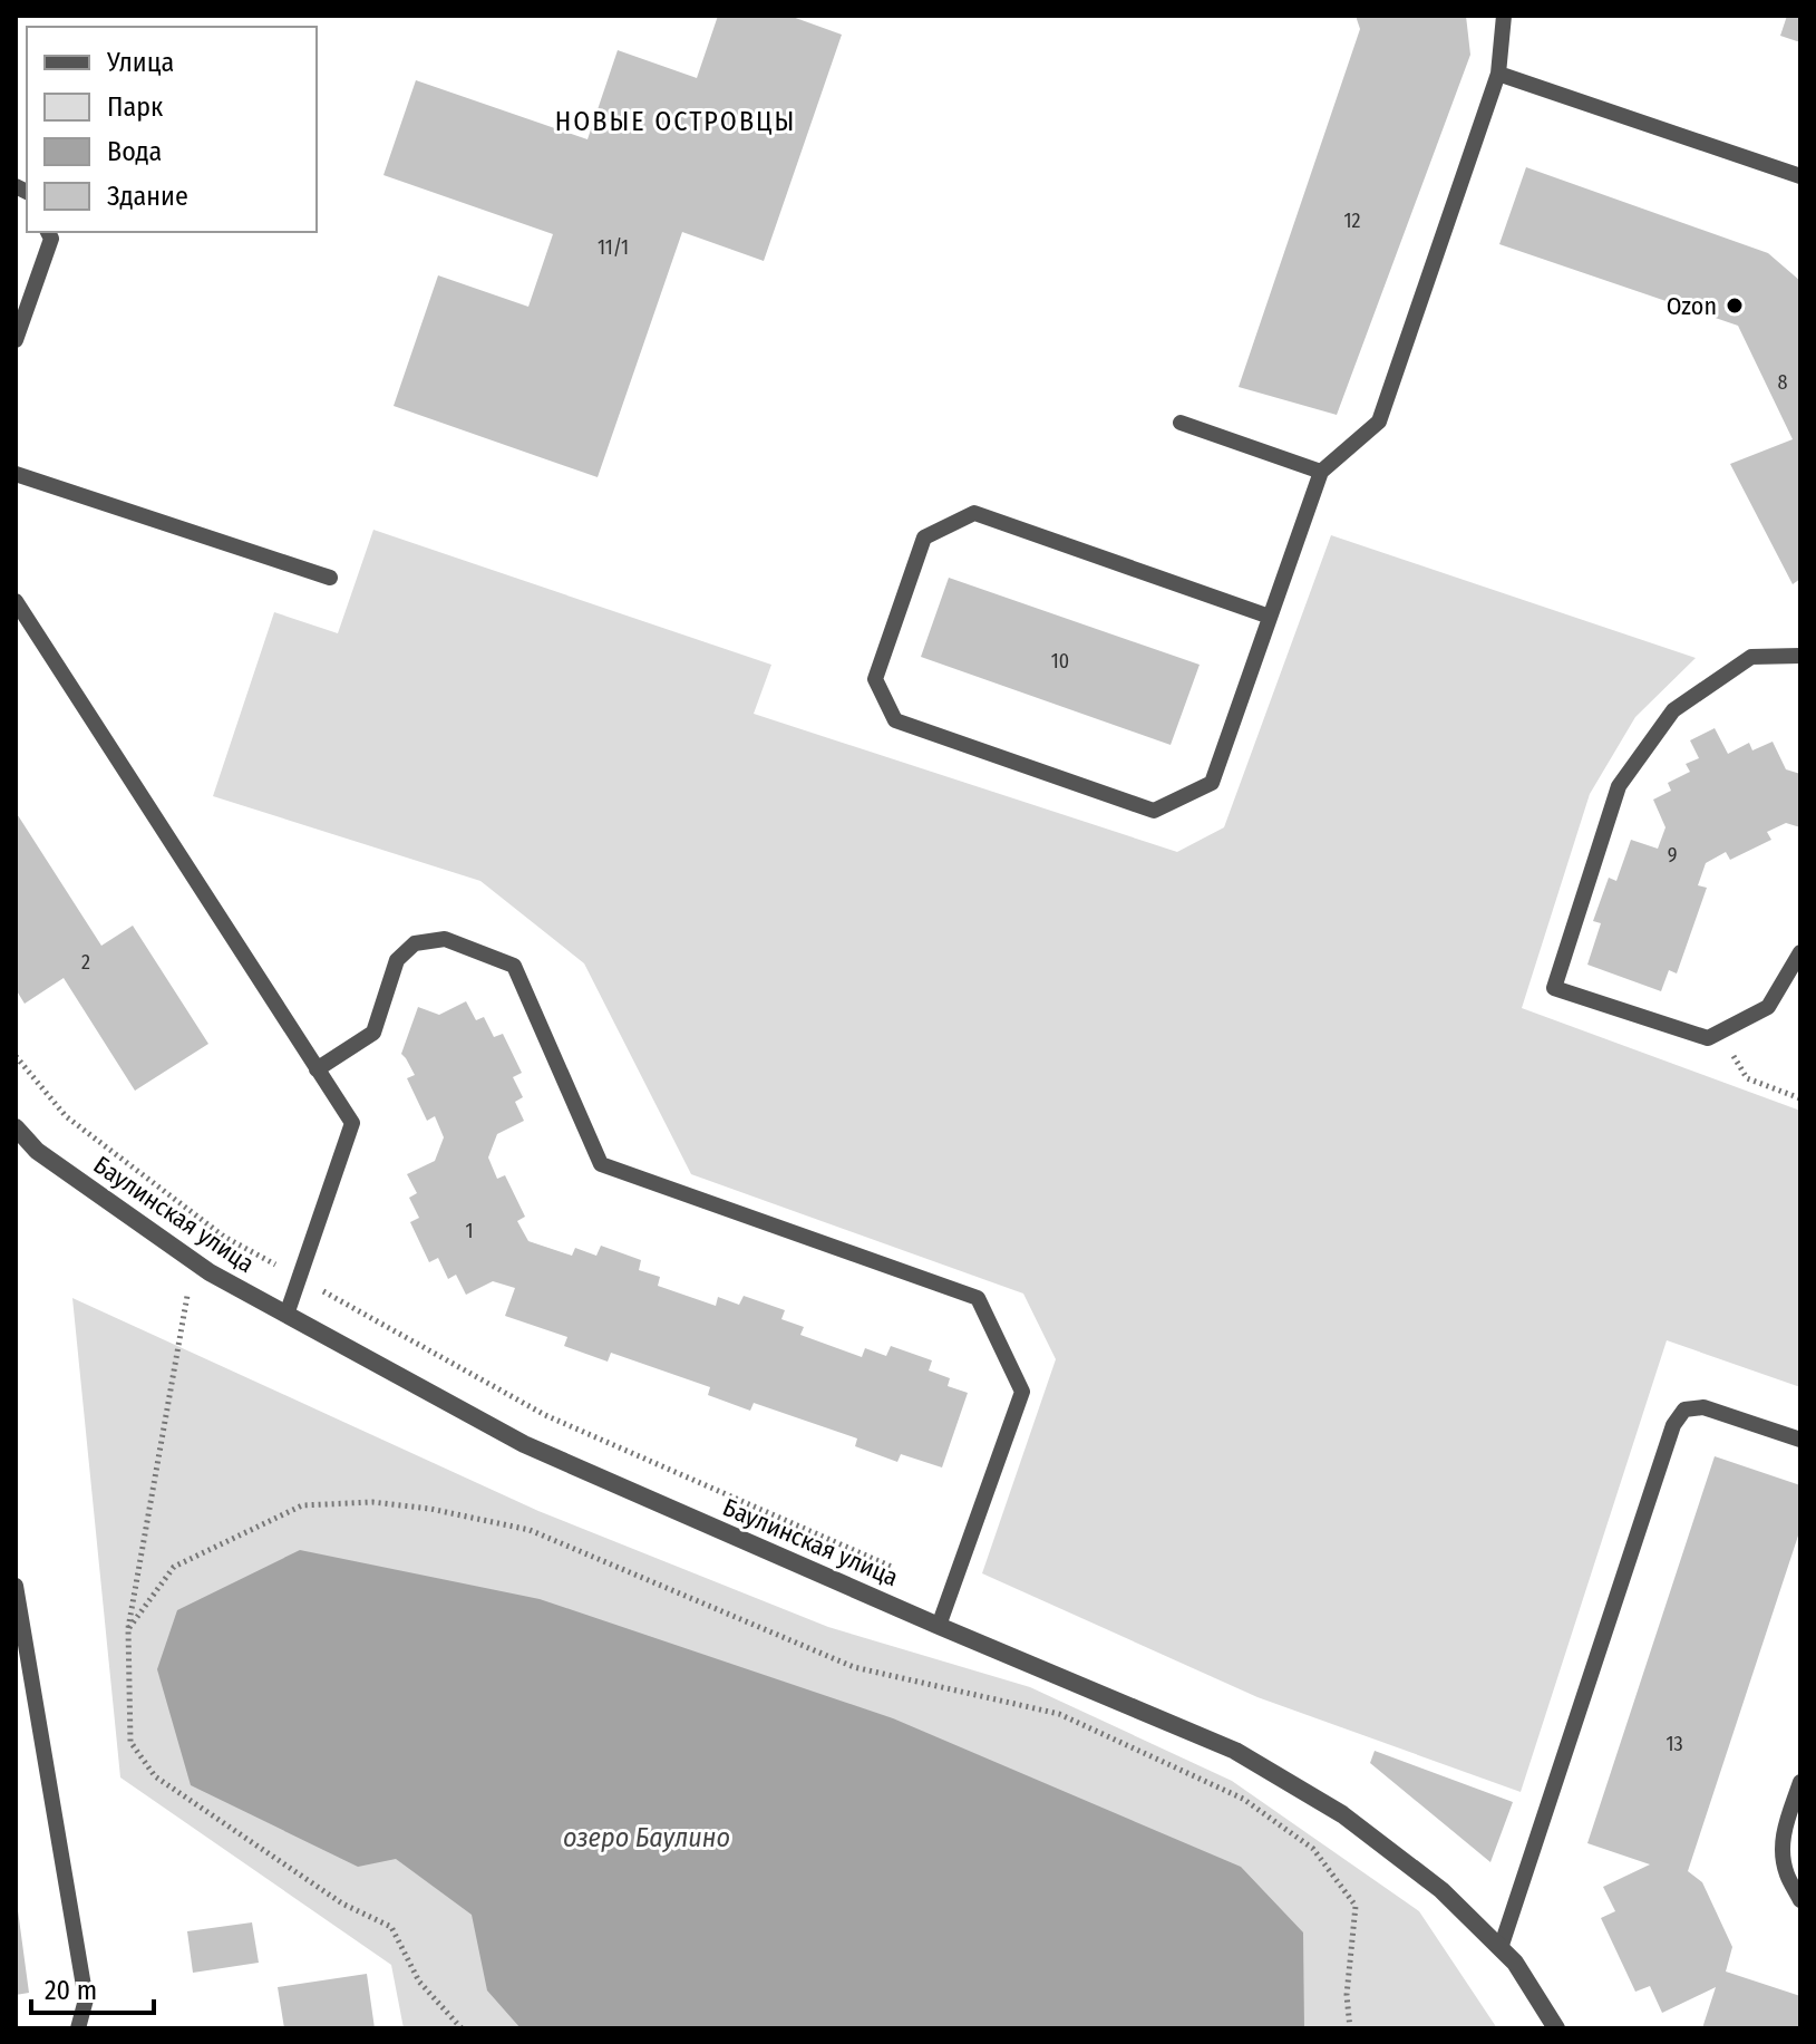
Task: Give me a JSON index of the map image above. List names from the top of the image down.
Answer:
{
  "streets": {
    "street": ["Баулинская улица"]
  },
  "districts": ["НОВЫЕ ОСТРОВЦЫ"],
  "water": ["озеро Баулино"],
  "places": ["Ozon"],
  "house_numbers": [
    "12",
    "11/1",
    "8",
    "10",
    "9",
    "2",
    "1",
    "13"
  ],
  "legend": [
    "Улица",
    "Парк",
    "Вода",
    "Здание"
  ],
  "scale_bar": "20 m"
}
